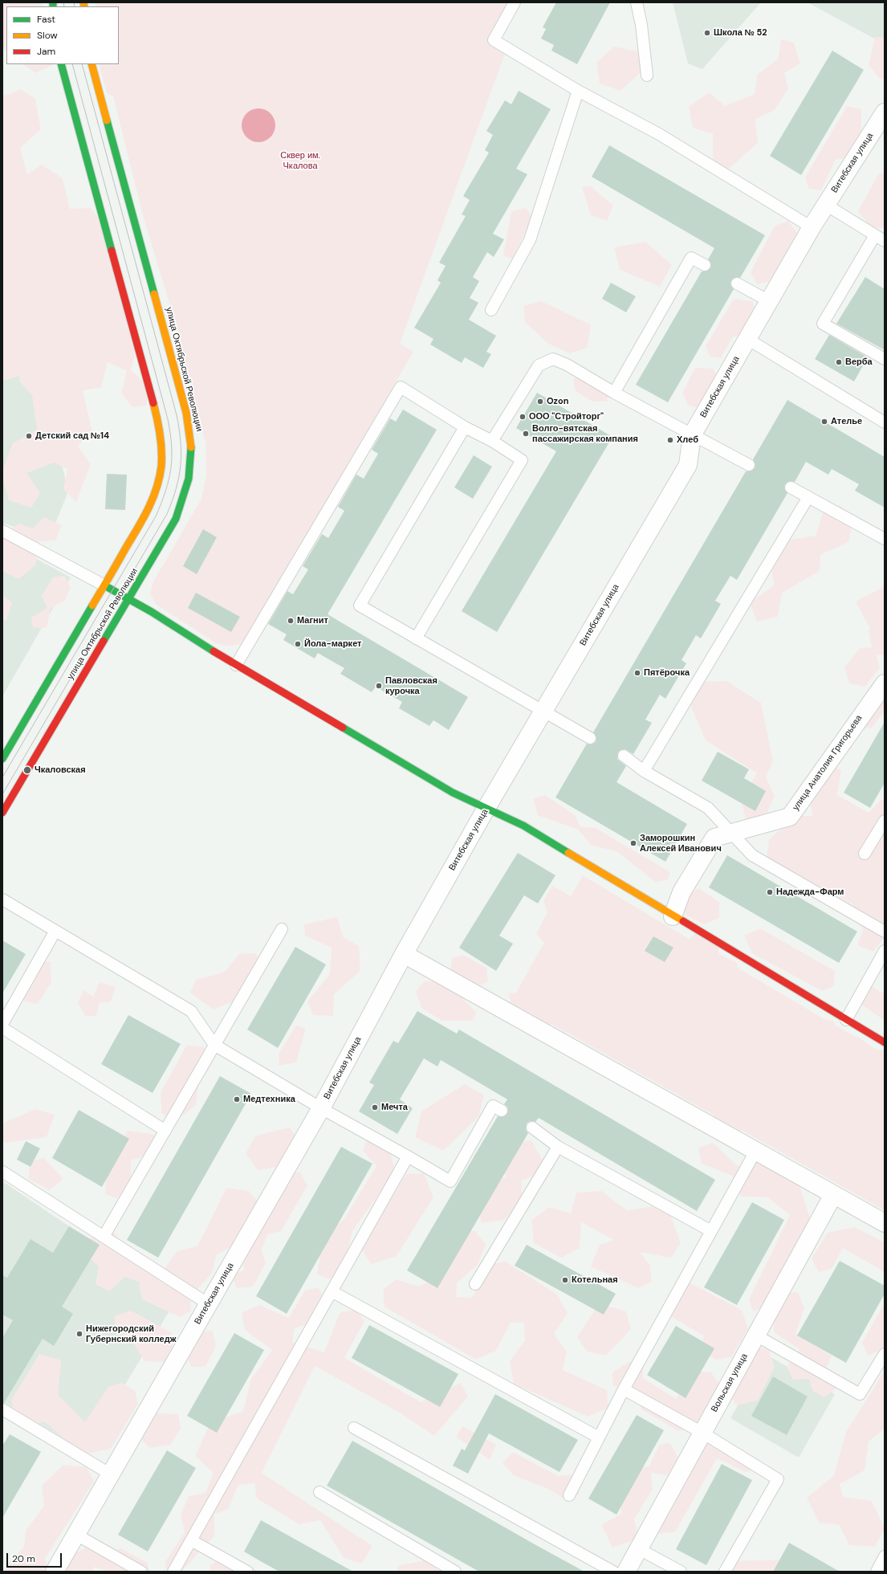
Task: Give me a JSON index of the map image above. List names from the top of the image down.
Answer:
{
  "streets": {
    "main road": ["улица Октябрьской Революции"],
    "street": ["Витебская улица", "улица Анатолия Григорьева", "Вольская улица"]
  },
  "parks": ["Сквер им. Чкалова"],
  "places": [
    "Школа № 52",
    "Верба",
    "Ozon",
    "ООО \"Стройторг\"",
    "Ателье",
    "Волго-вятская пассажирская компания",
    "Детский сад №14",
    "Хлеб",
    "Магнит",
    "Йола-маркет",
    "Пятёрочка",
    "Павловская курочка",
    "Чкаловская",
    "Заморошкин Алексей Иванович",
    "Надежда-Фарм",
    "Медтехника",
    "Мечта",
    "Котельная",
    "Нижегородский Губернский колледж"
  ],
  "legend": ["Fast", "Slow", "Jam"],
  "scale_bar": "20 m"
}
